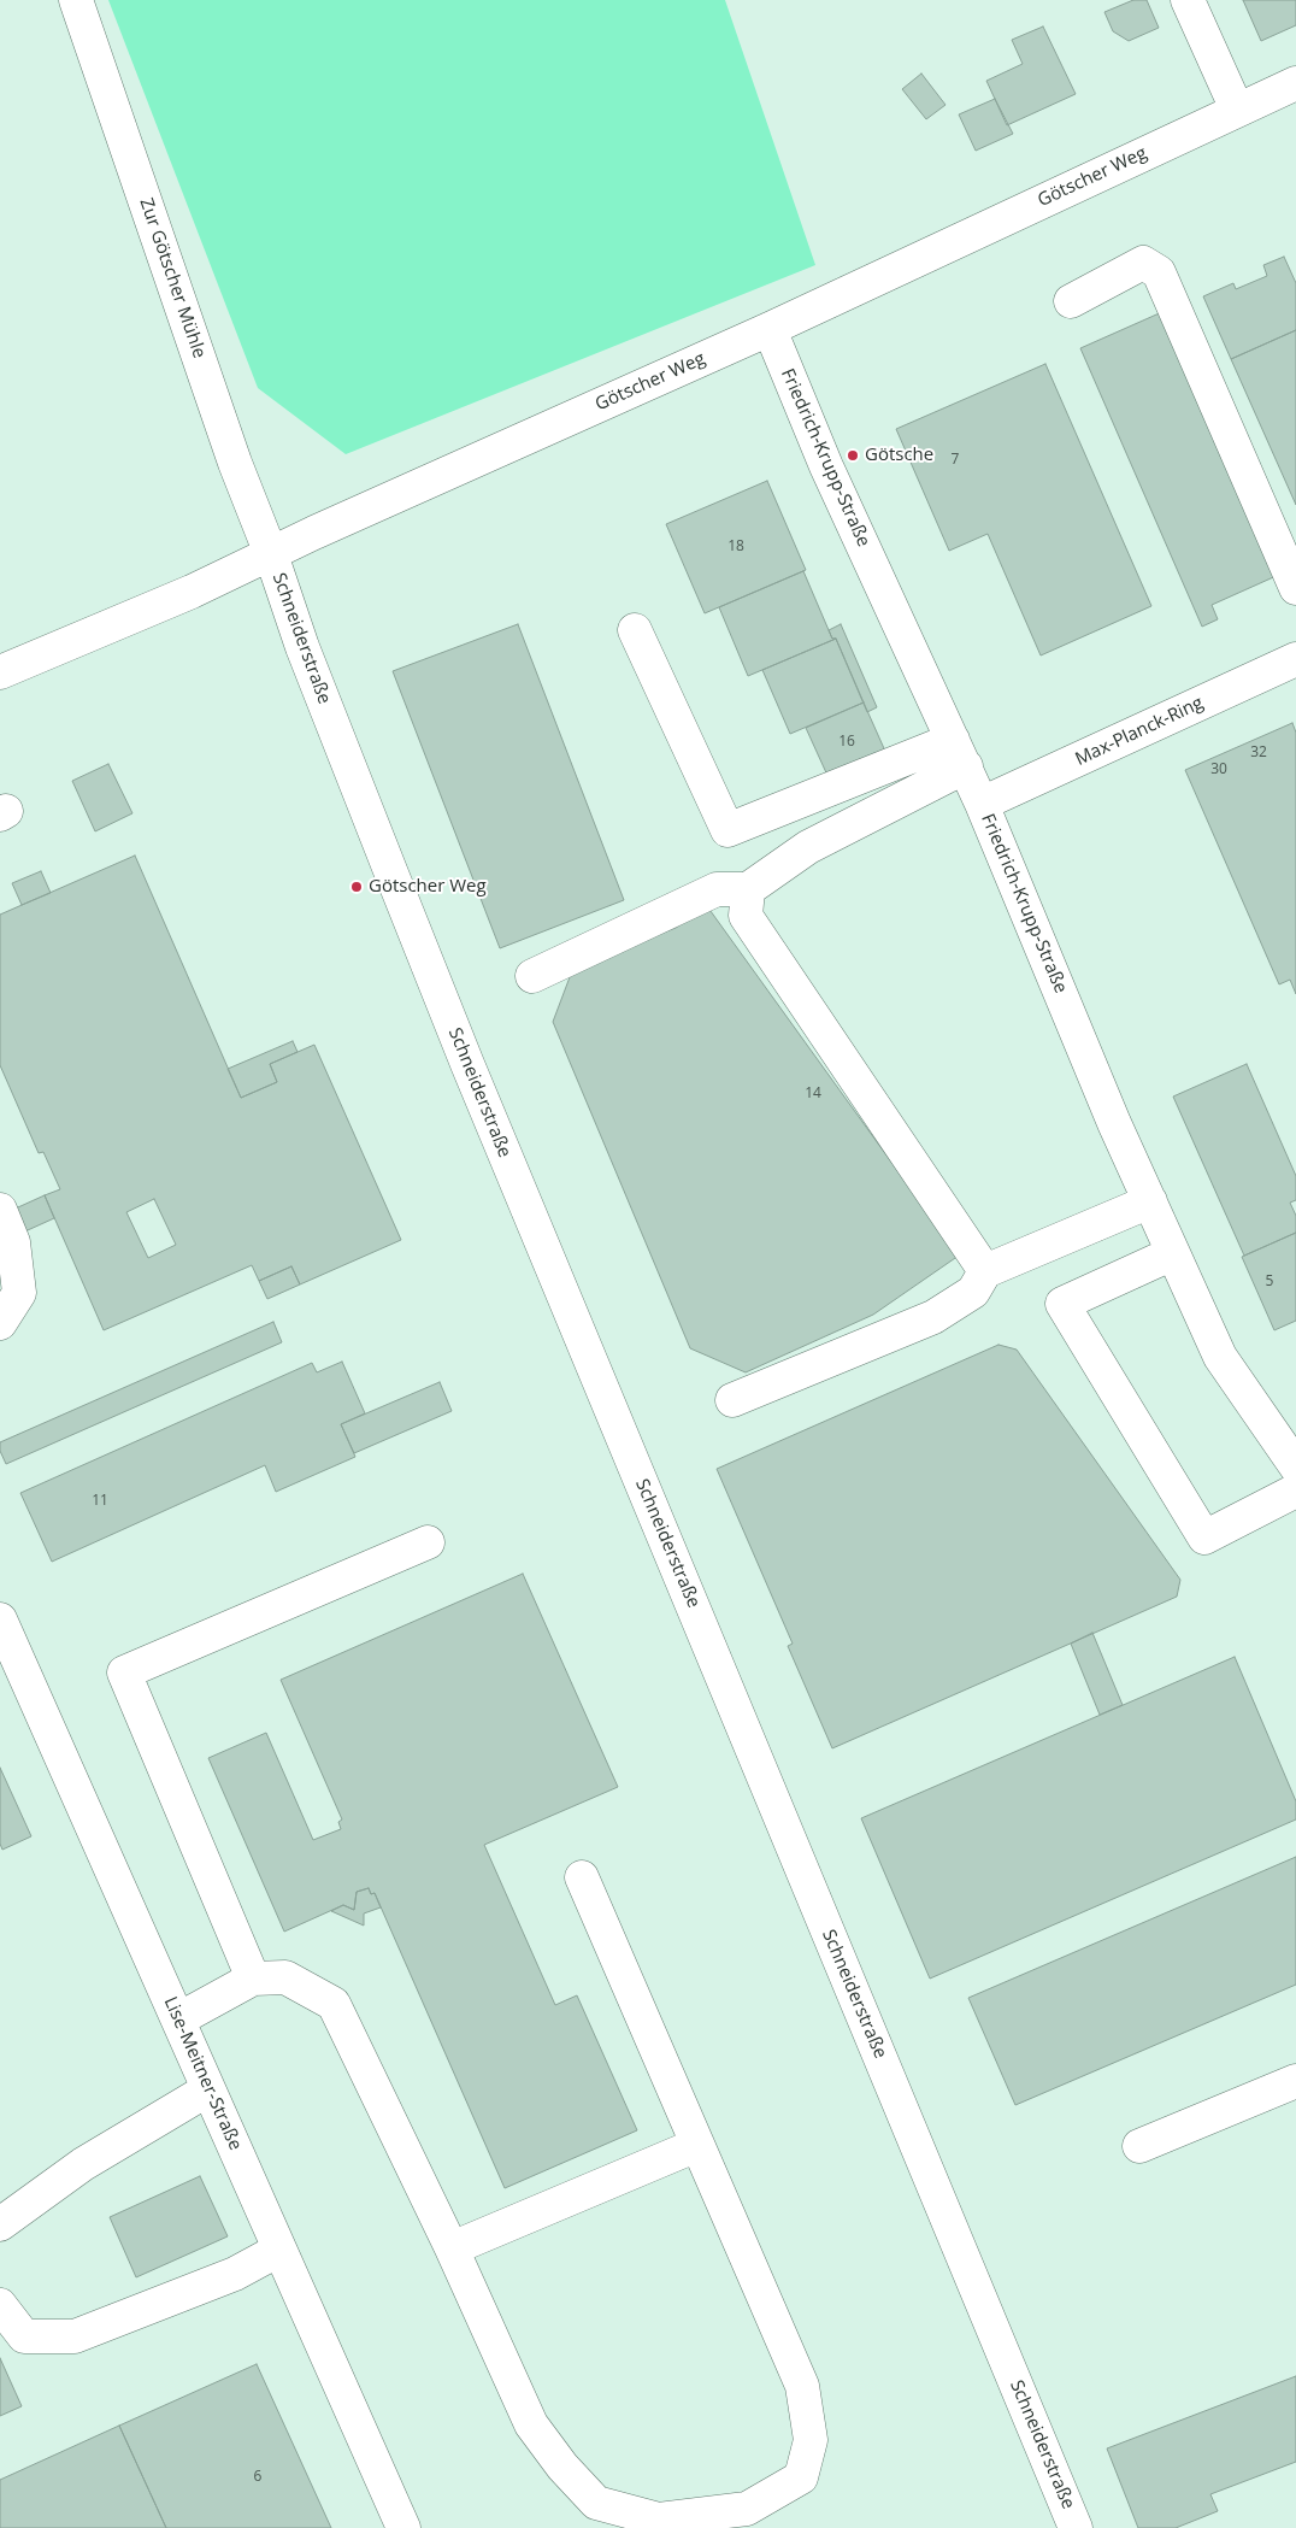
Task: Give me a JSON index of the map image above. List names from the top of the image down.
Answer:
{
  "streets": {
    "street": [
      "Götscher Weg",
      "Zur Götscher Mühle",
      "Friedrich-Krupp-Straße",
      "Schneiderstraße",
      "Max-Planck-Ring",
      "Lise-Meitner-Straße"
    ]
  },
  "crossings": [
    ["Götscher Weg", "Zur Götscher Mühle"],
    ["Götscher Weg", "Friedrich-Krupp-Straße"],
    ["Götscher Weg", "Schneiderstraße"],
    ["Zur Götscher Mühle", "Schneiderstraße"],
    ["Friedrich-Krupp-Straße", "Max-Planck-Ring"]
  ],
  "places": ["Götsche", "Götscher Weg"],
  "house_numbers": [
    "7",
    "18",
    "16",
    "32",
    "30",
    "14",
    "5",
    "11",
    "6"
  ]
}
